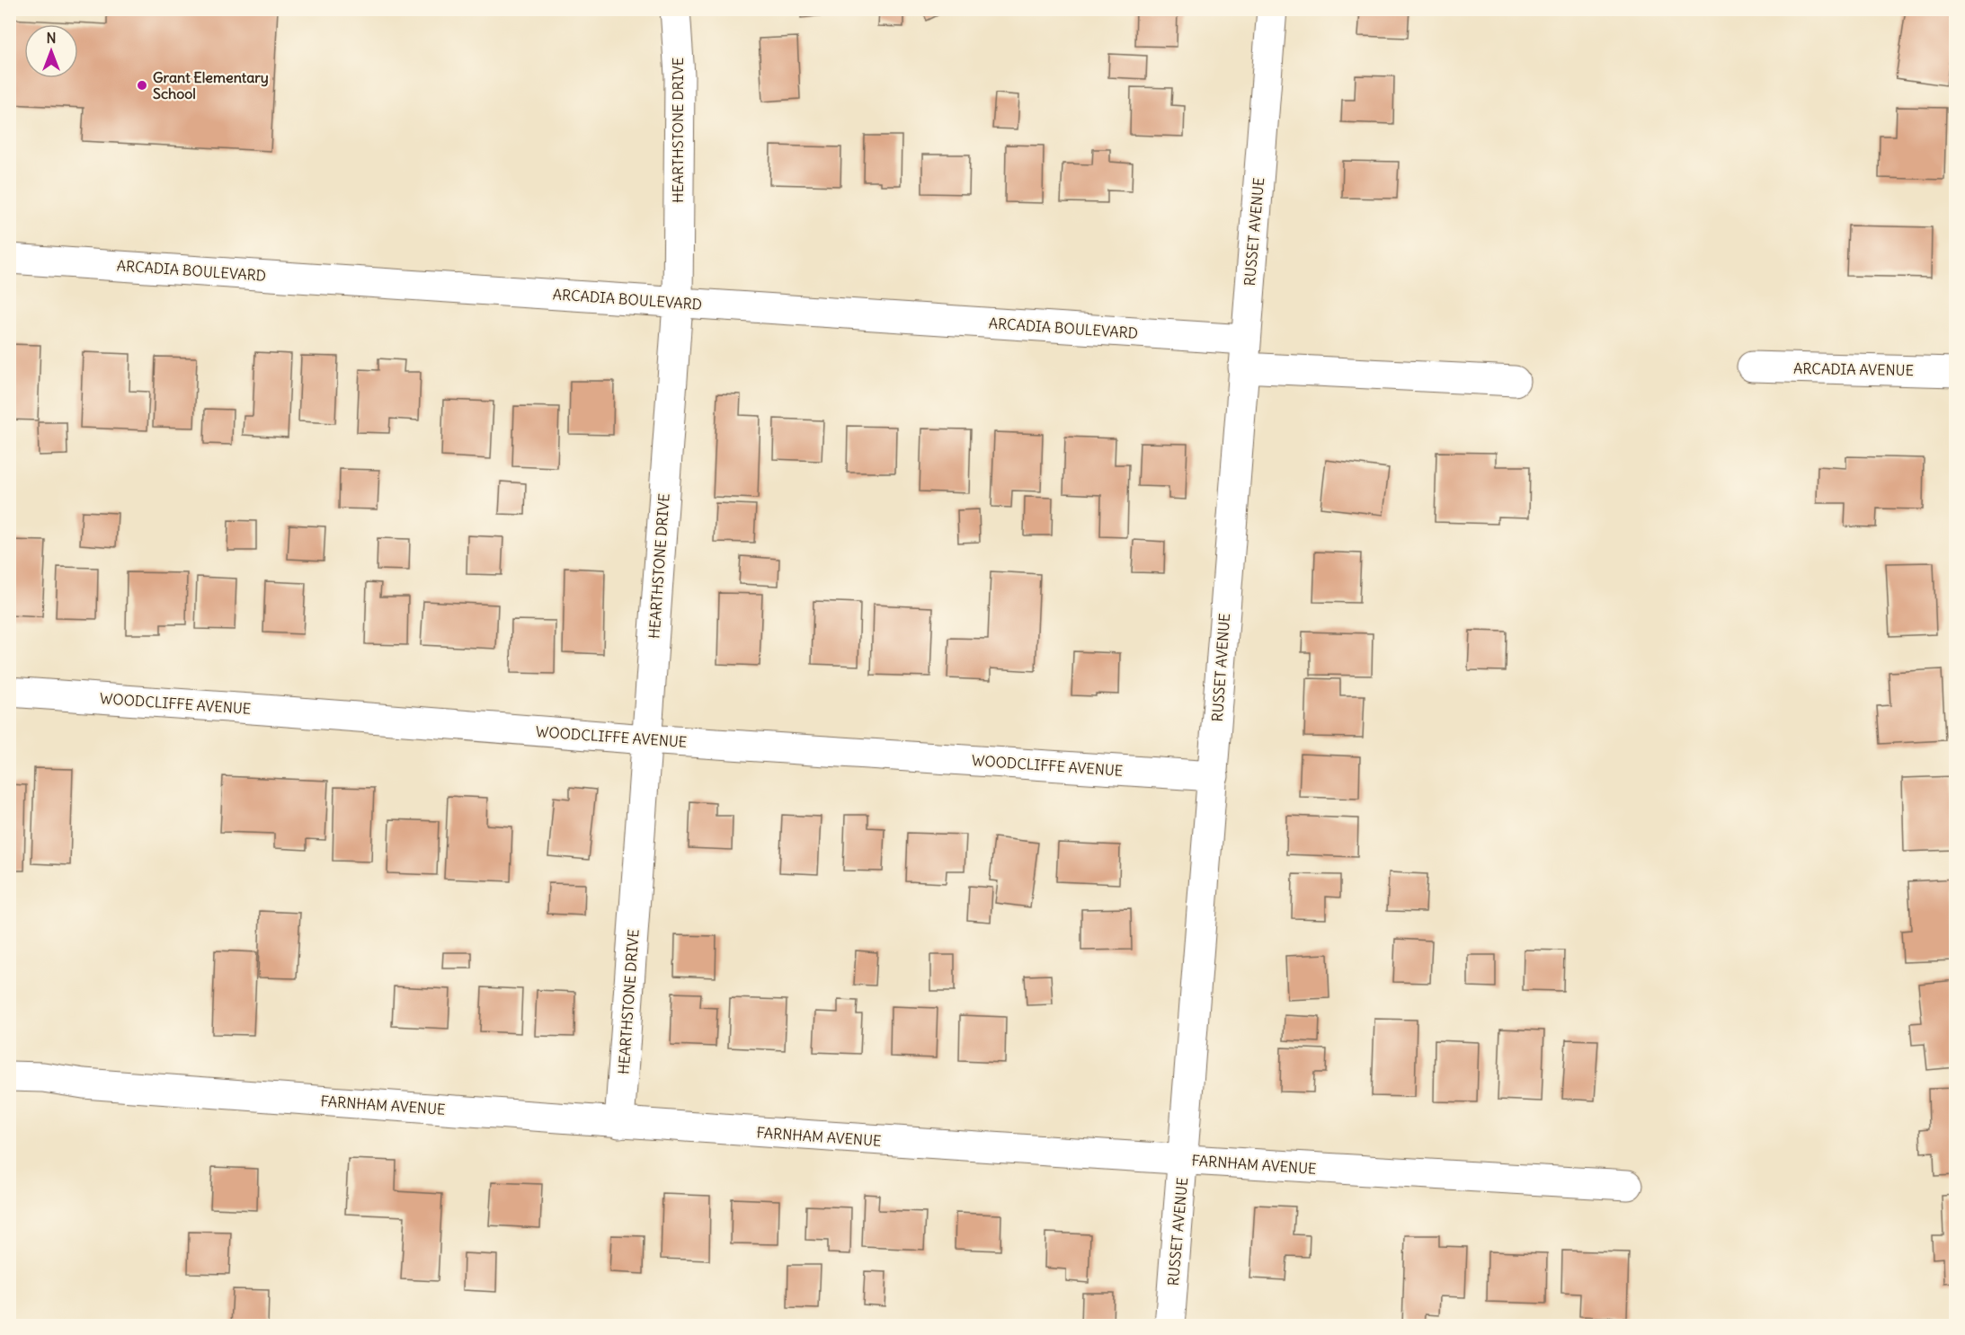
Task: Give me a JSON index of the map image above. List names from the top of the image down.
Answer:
{
  "streets": {
    "street": [
      "HEARTHSTONE DRIVE",
      "RUSSET AVENUE",
      "ARCADIA BOULEVARD",
      "ARCADIA AVENUE",
      "WOODCLIFFE AVENUE",
      "FARNHAM AVENUE"
    ]
  },
  "crossings": [
    ["HEARTHSTONE DRIVE", "ARCADIA BOULEVARD"],
    ["HEARTHSTONE DRIVE", "WOODCLIFFE AVENUE"],
    ["HEARTHSTONE DRIVE", "FARNHAM AVENUE"],
    ["RUSSET AVENUE", "ARCADIA BOULEVARD"],
    ["RUSSET AVENUE", "WOODCLIFFE AVENUE"],
    ["RUSSET AVENUE", "FARNHAM AVENUE"]
  ],
  "places": ["Grant Elementary School"],
  "north": "top"
}
